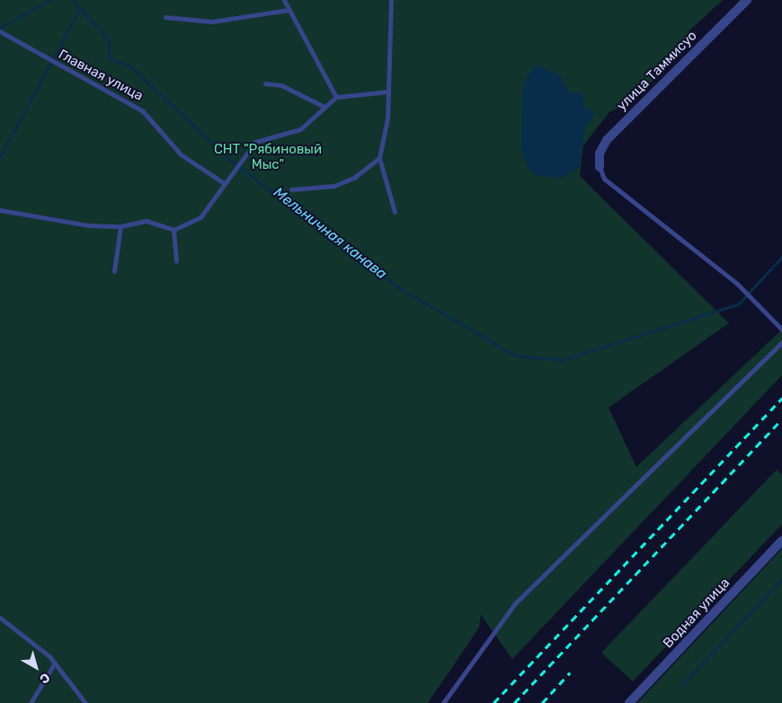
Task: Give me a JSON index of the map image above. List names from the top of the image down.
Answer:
{
  "streets": {
    "street": ["улица Таммисуо", "Водная улица"],
    "lane": ["Главная улица"]
  },
  "water": ["Мельничная канава"],
  "parks": ["СНТ \"Рябиновый Мыс\""],
  "north": "bottom right"
}
